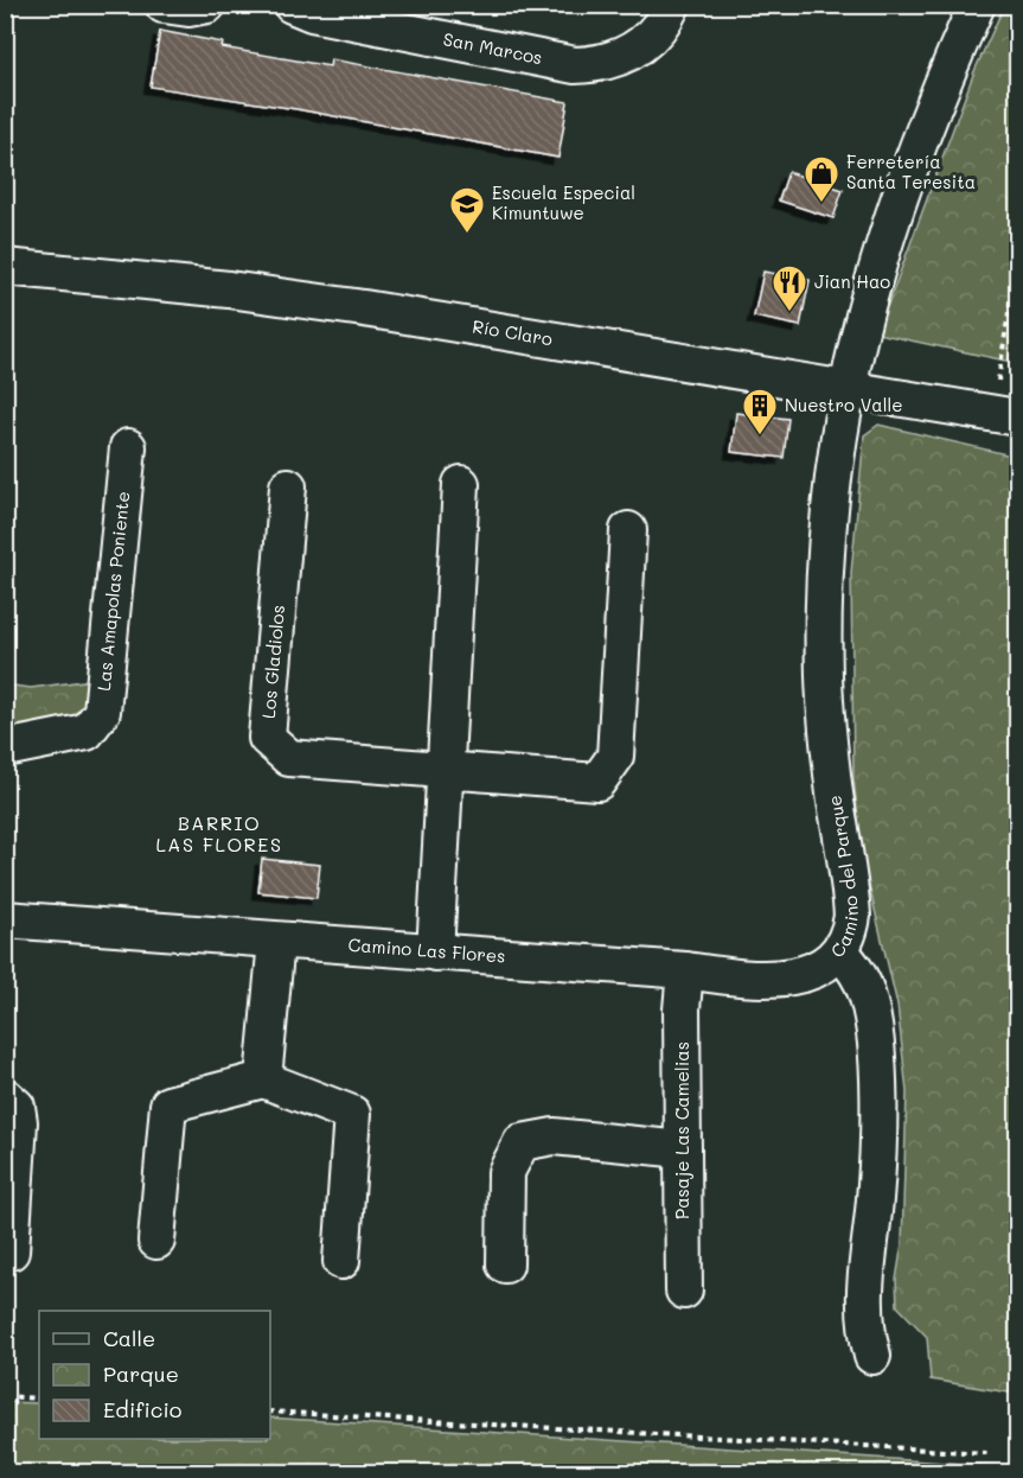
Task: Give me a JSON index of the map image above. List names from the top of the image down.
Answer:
{
  "streets": {
    "street": [
      "San Marcos",
      "Río Claro",
      "Las Amapolas Poniente",
      "Los Gladiolos",
      "Camino del Parque",
      "Camino Las Flores",
      "Pasaje Las Camelias"
    ]
  },
  "crossings": [
    ["Río Claro", "Camino del Parque"],
    ["Camino del Parque", "Camino Las Flores"],
    ["Camino Las Flores", "Pasaje Las Camelias"]
  ],
  "districts": ["BARRIO LAS FLORES"],
  "places": {
    "shop": ["Ferretería Santa Teresita"],
    "school or university": ["Escuela Especial Kimuntuwe"],
    "restaurant": ["Jian Hao"],
    "building": ["Nuestro Valle"]
  },
  "legend": ["Calle", "Parque", "Edificio"]
}
